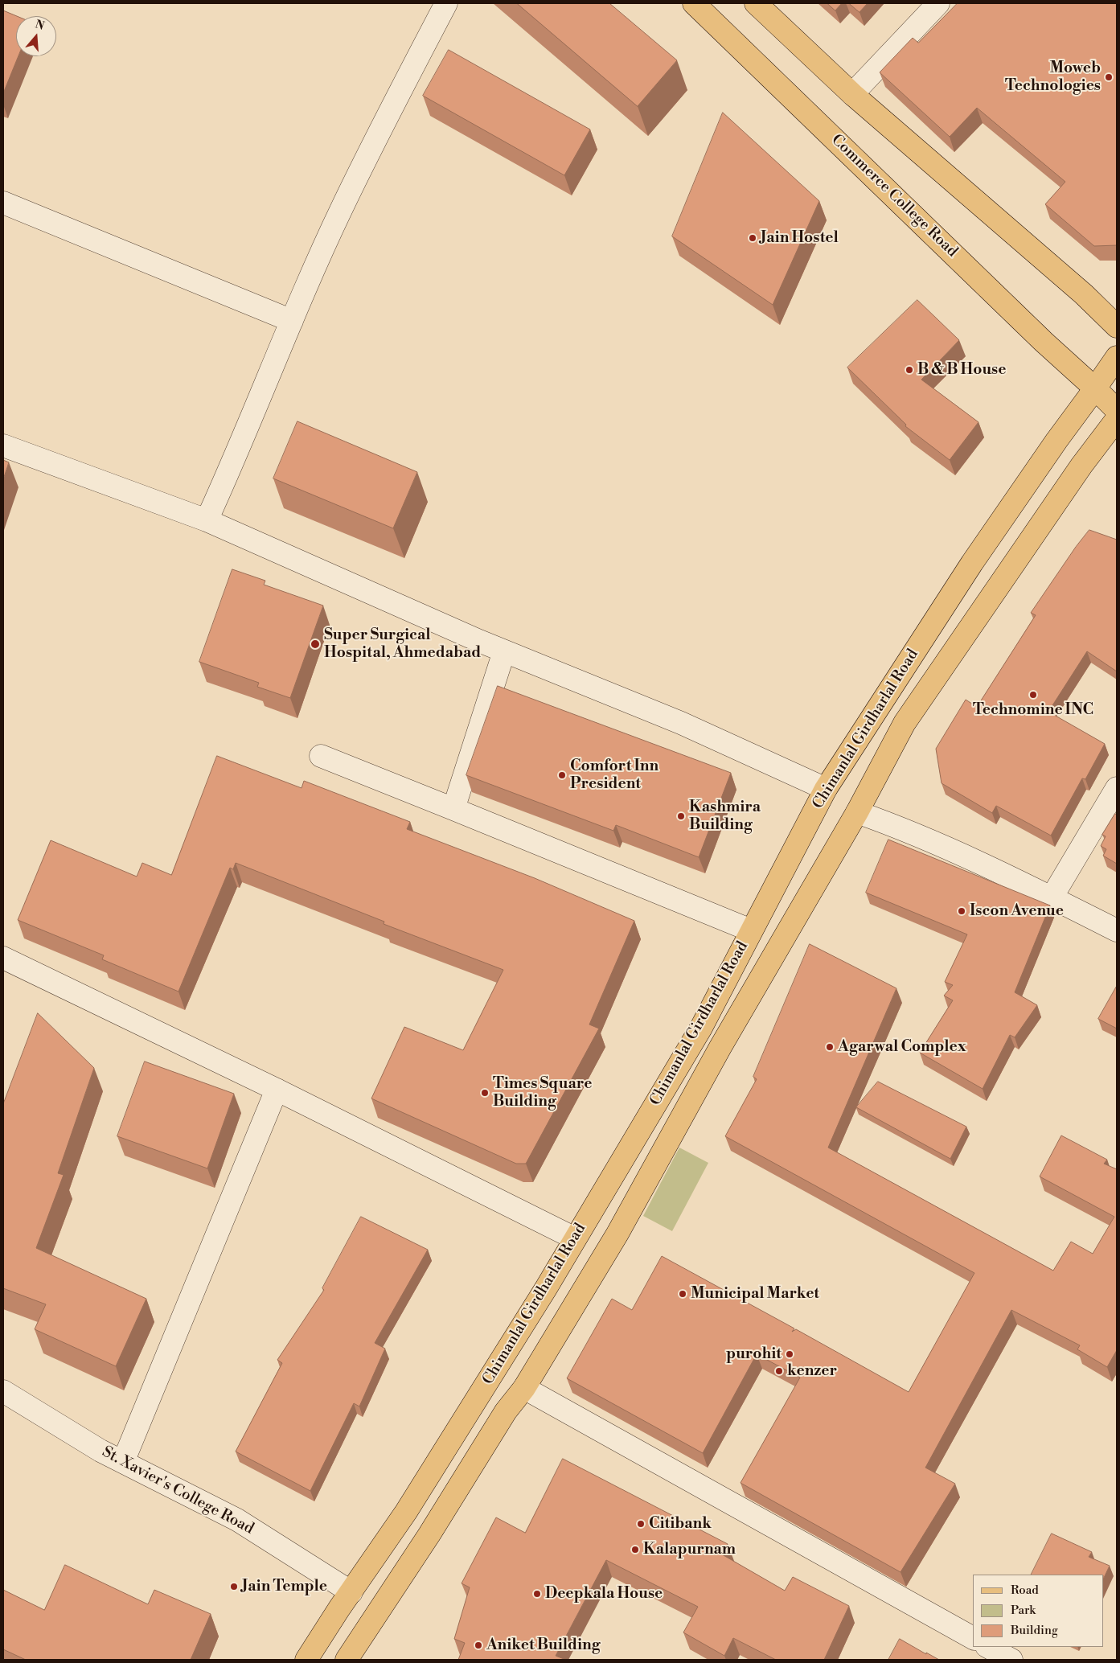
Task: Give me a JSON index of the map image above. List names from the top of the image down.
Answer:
{
  "streets": {
    "main road": ["Commerce College Road", "Chimanlal Girdharlal Road"],
    "street": ["St. Xavier's College Road"]
  },
  "crossings": [
    ["Commerce College Road", "Chimanlal Girdharlal Road"],
    ["Chimanlal Girdharlal Road", "St. Xavier's College Road"]
  ],
  "places": [
    "Moweb Technologies",
    "Jain Hostel",
    "B & B House",
    "Super Surgical Hospital, Ahmedabad",
    "Technomine INC",
    "Comfort Inn President",
    "Kashmira Building",
    "Iscon Avenue",
    "Agarwal Complex",
    "Times Square Building",
    "Municipal Market",
    "purohit",
    "kenzer",
    "Citibank",
    "Kalapurnam",
    "Jain Temple",
    "Deepkala House",
    "Aniket Building"
  ],
  "legend": ["Road", "Park", "Building"],
  "north": "top"
}
